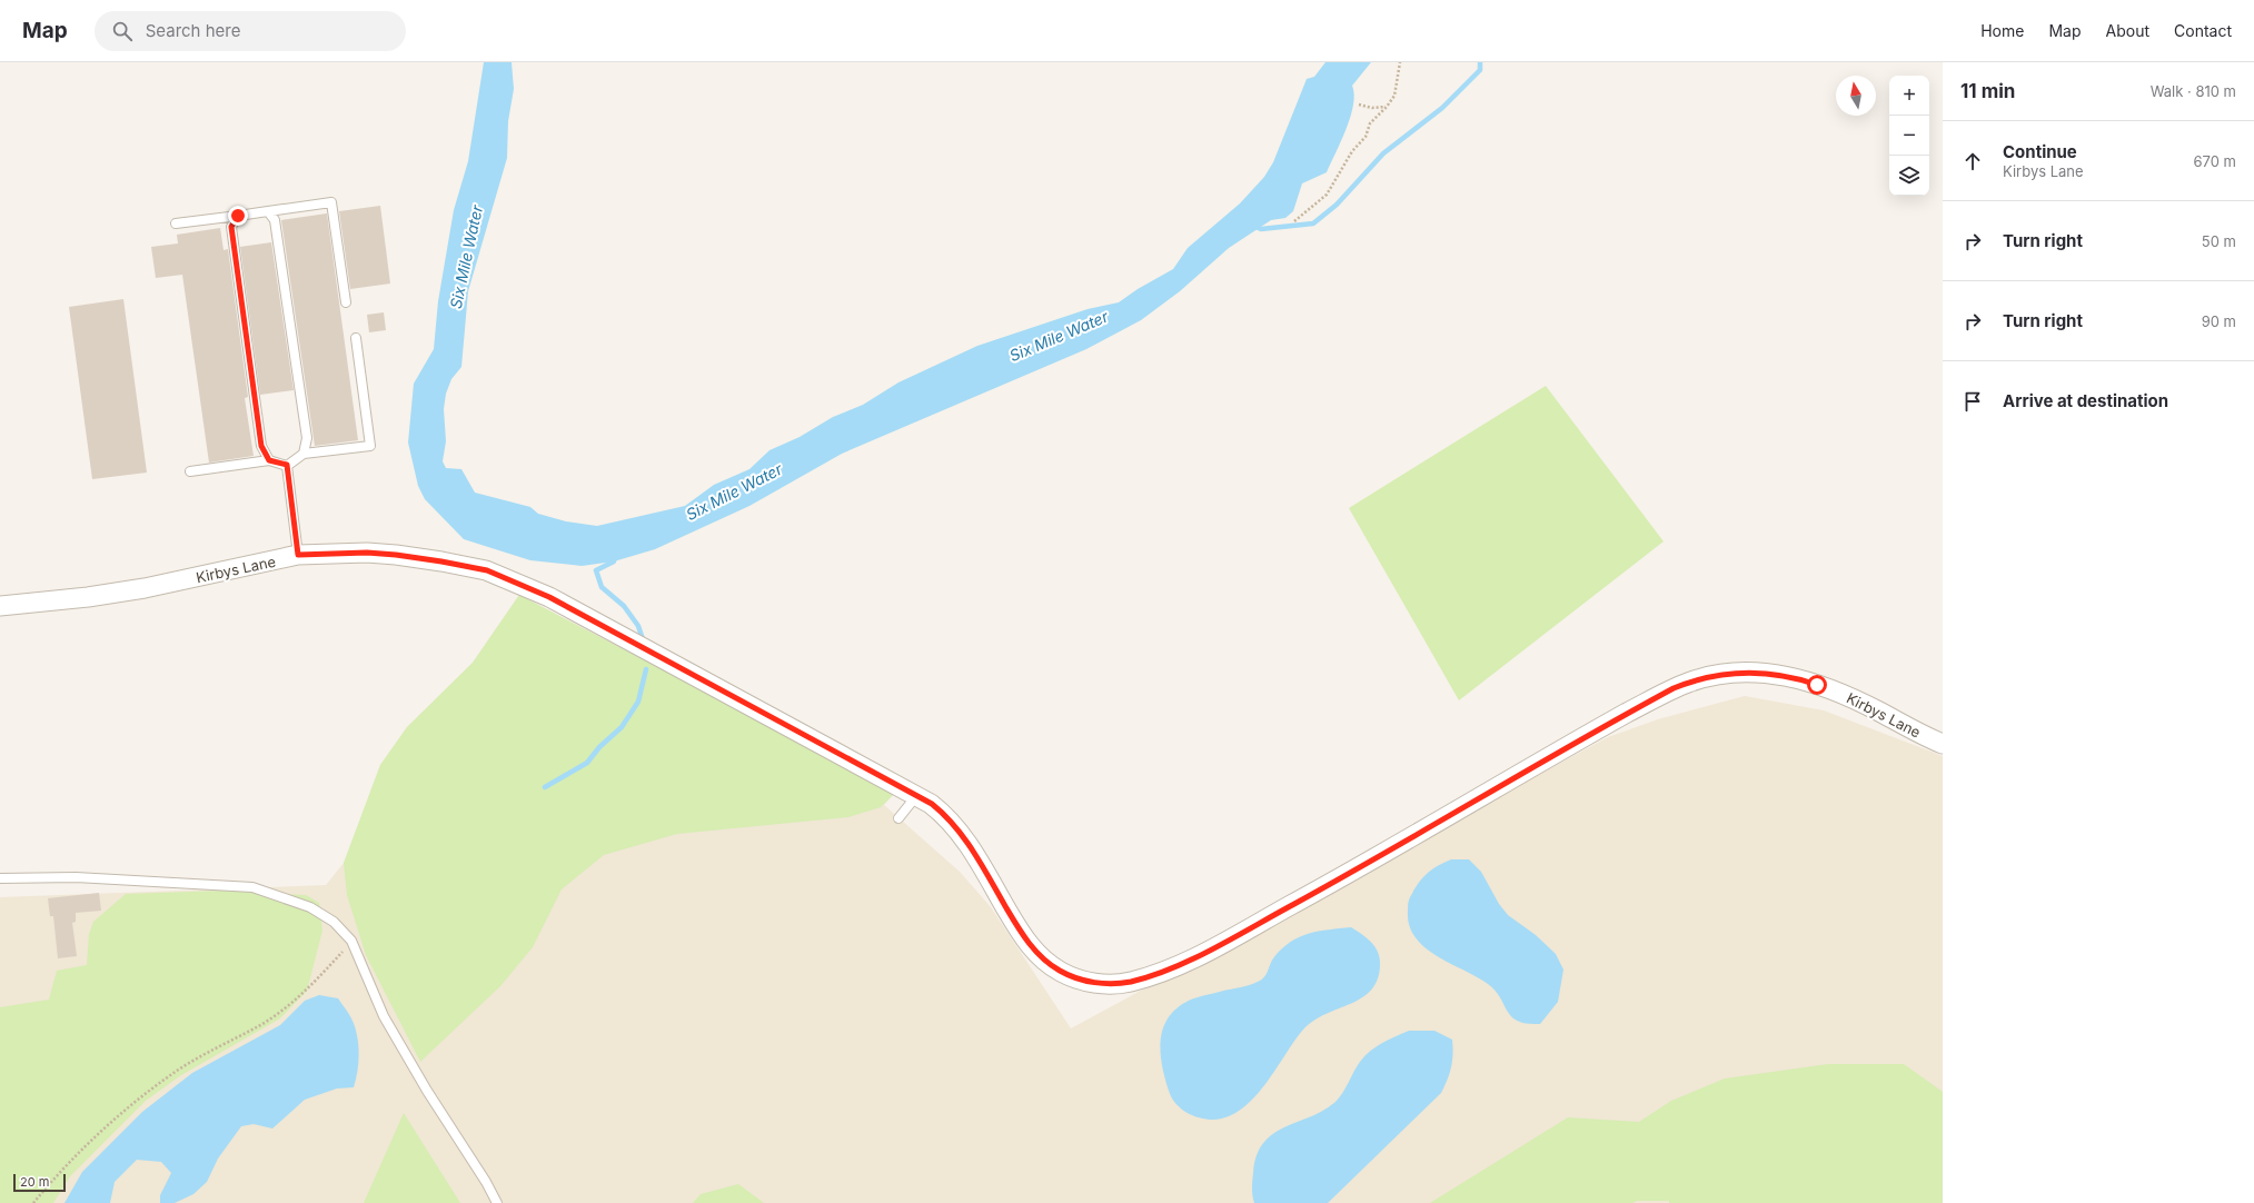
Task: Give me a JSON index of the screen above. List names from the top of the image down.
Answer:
{
  "streets": {
    "street": ["Kirbys Lane"]
  },
  "water": ["Six Mile Water"],
  "scale_bar": "20 m",
  "north": "top",
  "page": {
    "header": "Map",
    "search": "Search here",
    "nav": [
      "Home",
      "Map",
      "About",
      "Contact"
    ],
    "heading": ["11 min", "Walk · 810 m"],
    "map_buttons": ["+", "−"],
    "list": [
      ["Continue", "Kirbys Lane", "670 m"],
      ["Turn right", "50 m"],
      ["Turn right", "90 m"],
      "Arrive at destination"
    ],
    "scale": "20 m"
  }
}
